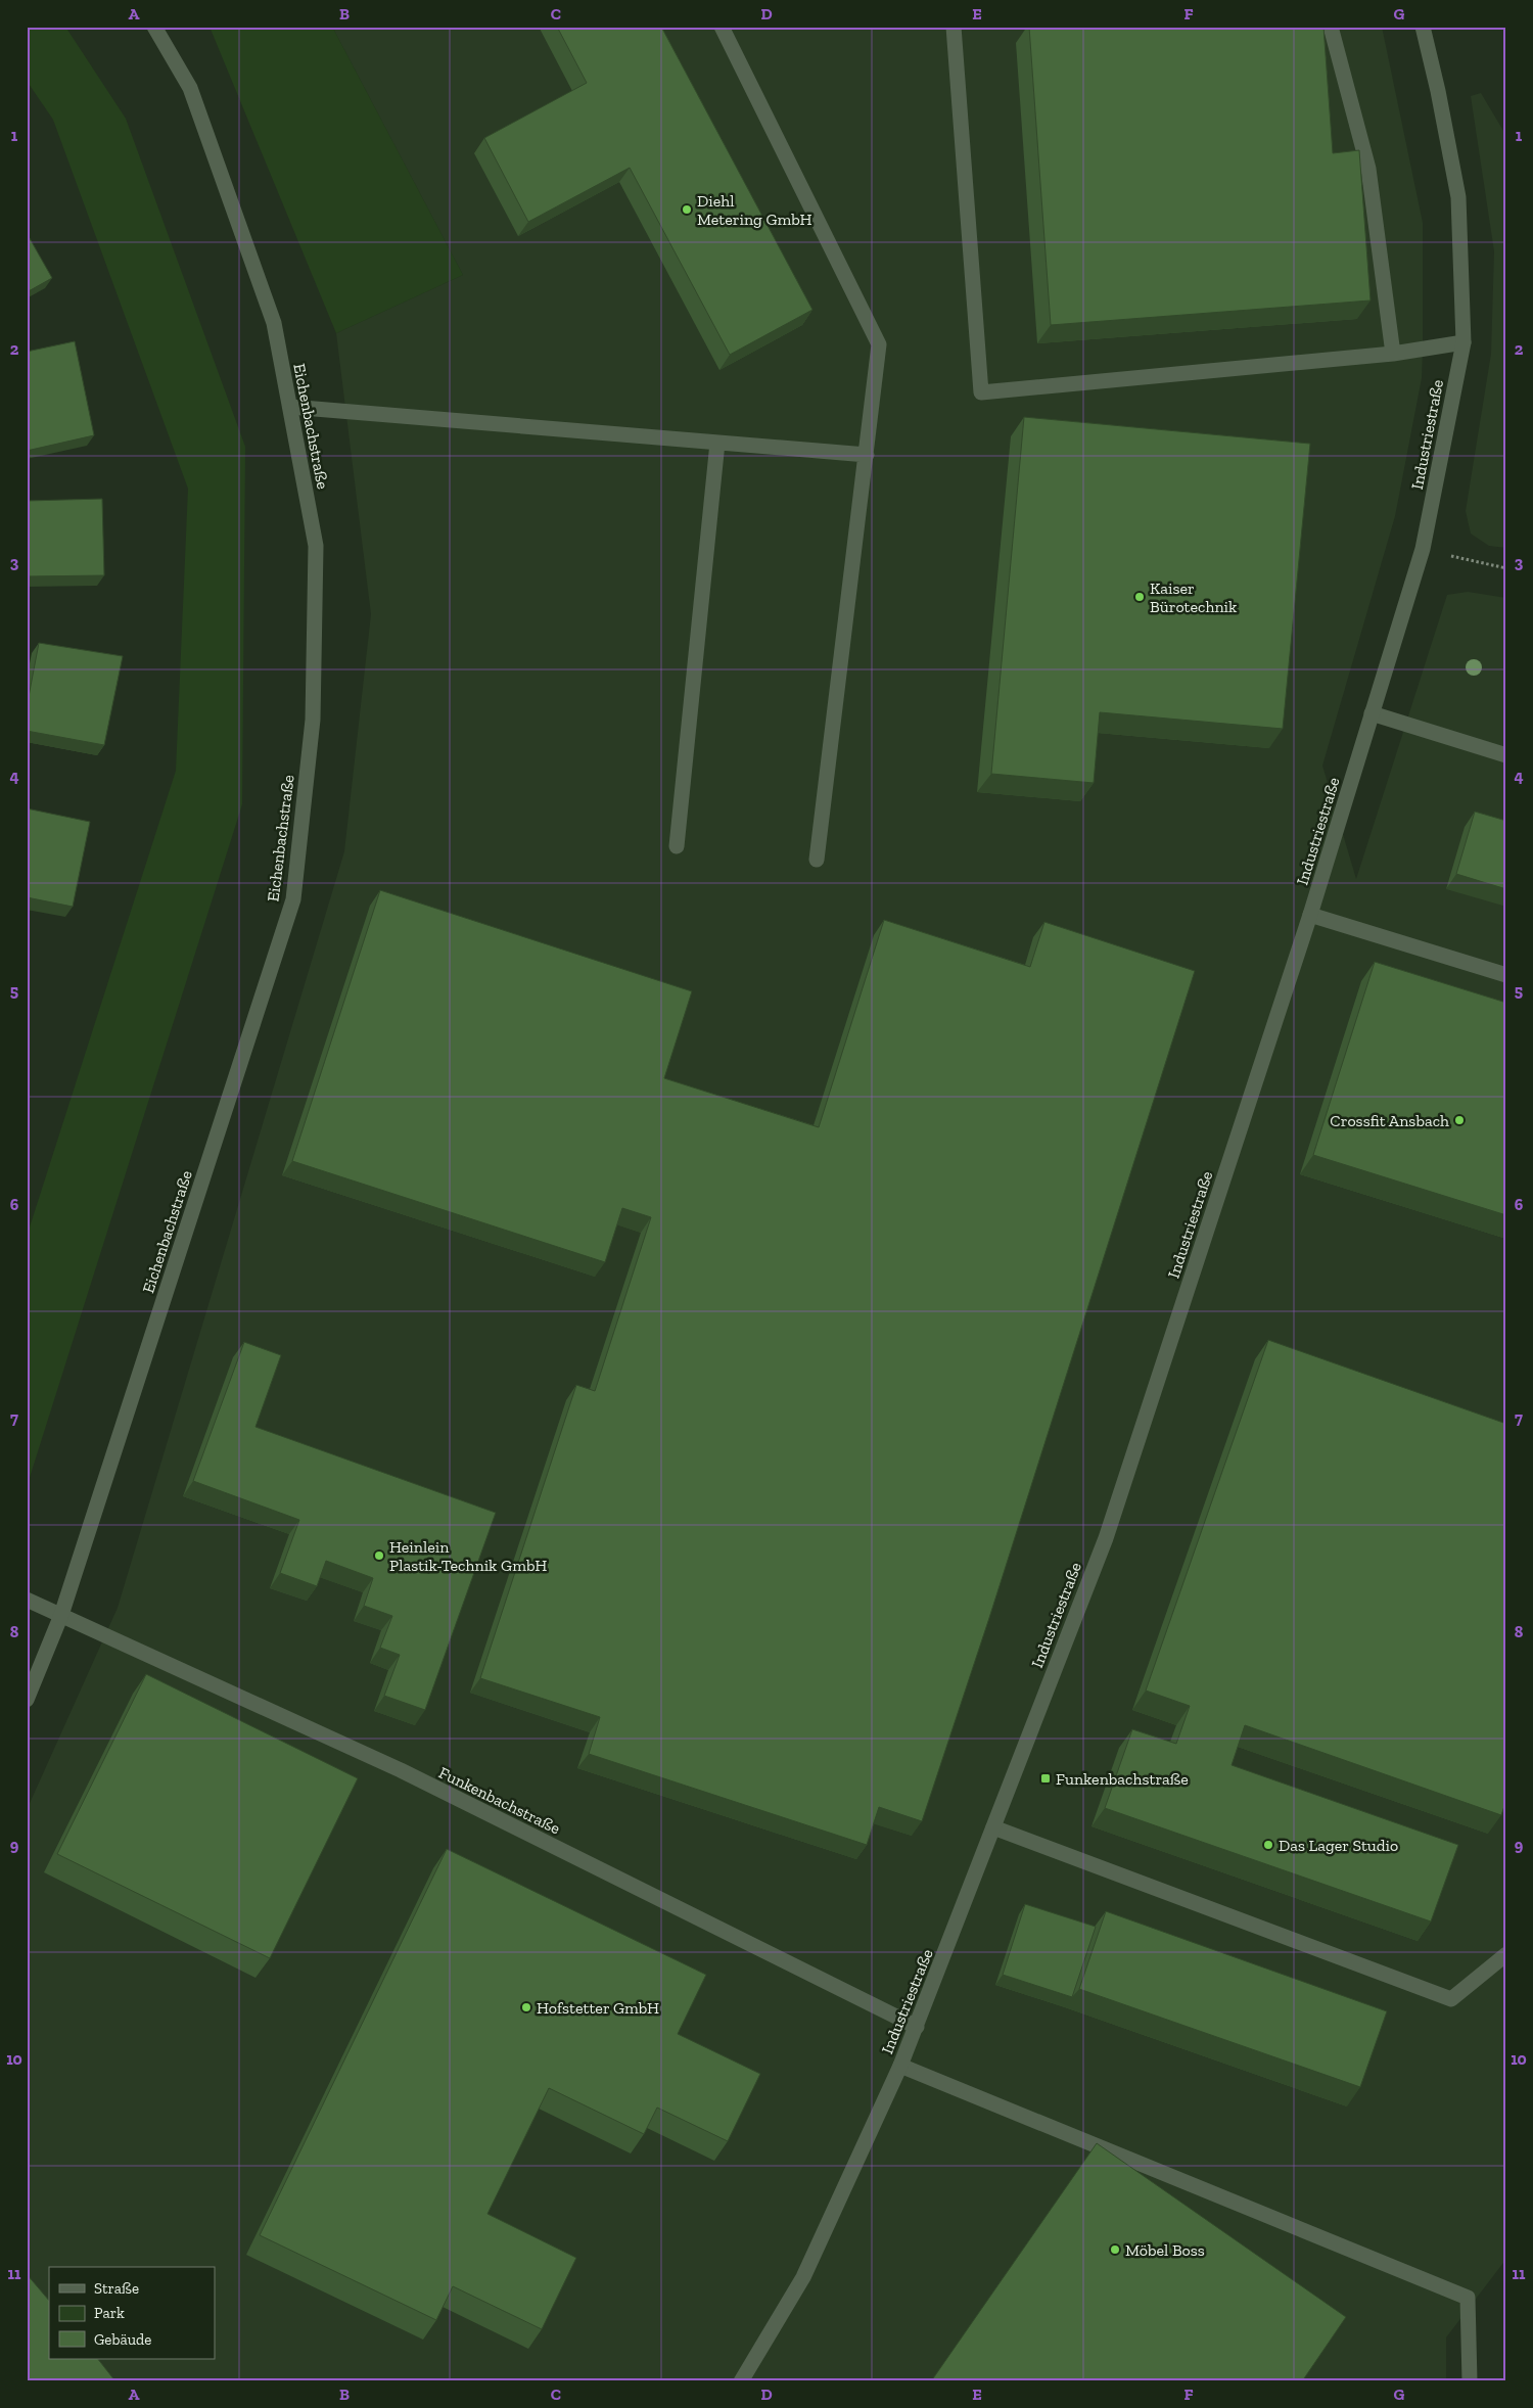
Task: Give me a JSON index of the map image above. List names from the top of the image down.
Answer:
{
  "streets": {
    "street": ["Eichenbachstraße", "Industriestraße", "Funkenbachstraße"]
  },
  "crossings": [
    ["Eichenbachstraße", "Funkenbachstraße"],
    ["Industriestraße", "Funkenbachstraße"]
  ],
  "places": {
    "other": [
      "Diehl Metering GmbH",
      "Kaiser Bürotechnik",
      "Crossfit Ansbach",
      "Heinlein Plastik-Technik GmbH",
      "Das Lager Studio",
      "Hofstetter GmbH",
      "Möbel Boss"
    ],
    "transit": ["Funkenbachstraße"]
  },
  "legend": ["Straße", "Park", "Gebäude"],
  "grid": {
    "columns": [
      "A",
      "B",
      "C",
      "D",
      "E",
      "F",
      "G"
    ],
    "rows": [
      "1",
      "2",
      "3",
      "4",
      "5",
      "6",
      "7",
      "8",
      "9",
      "10",
      "11"
    ]
  }
}
